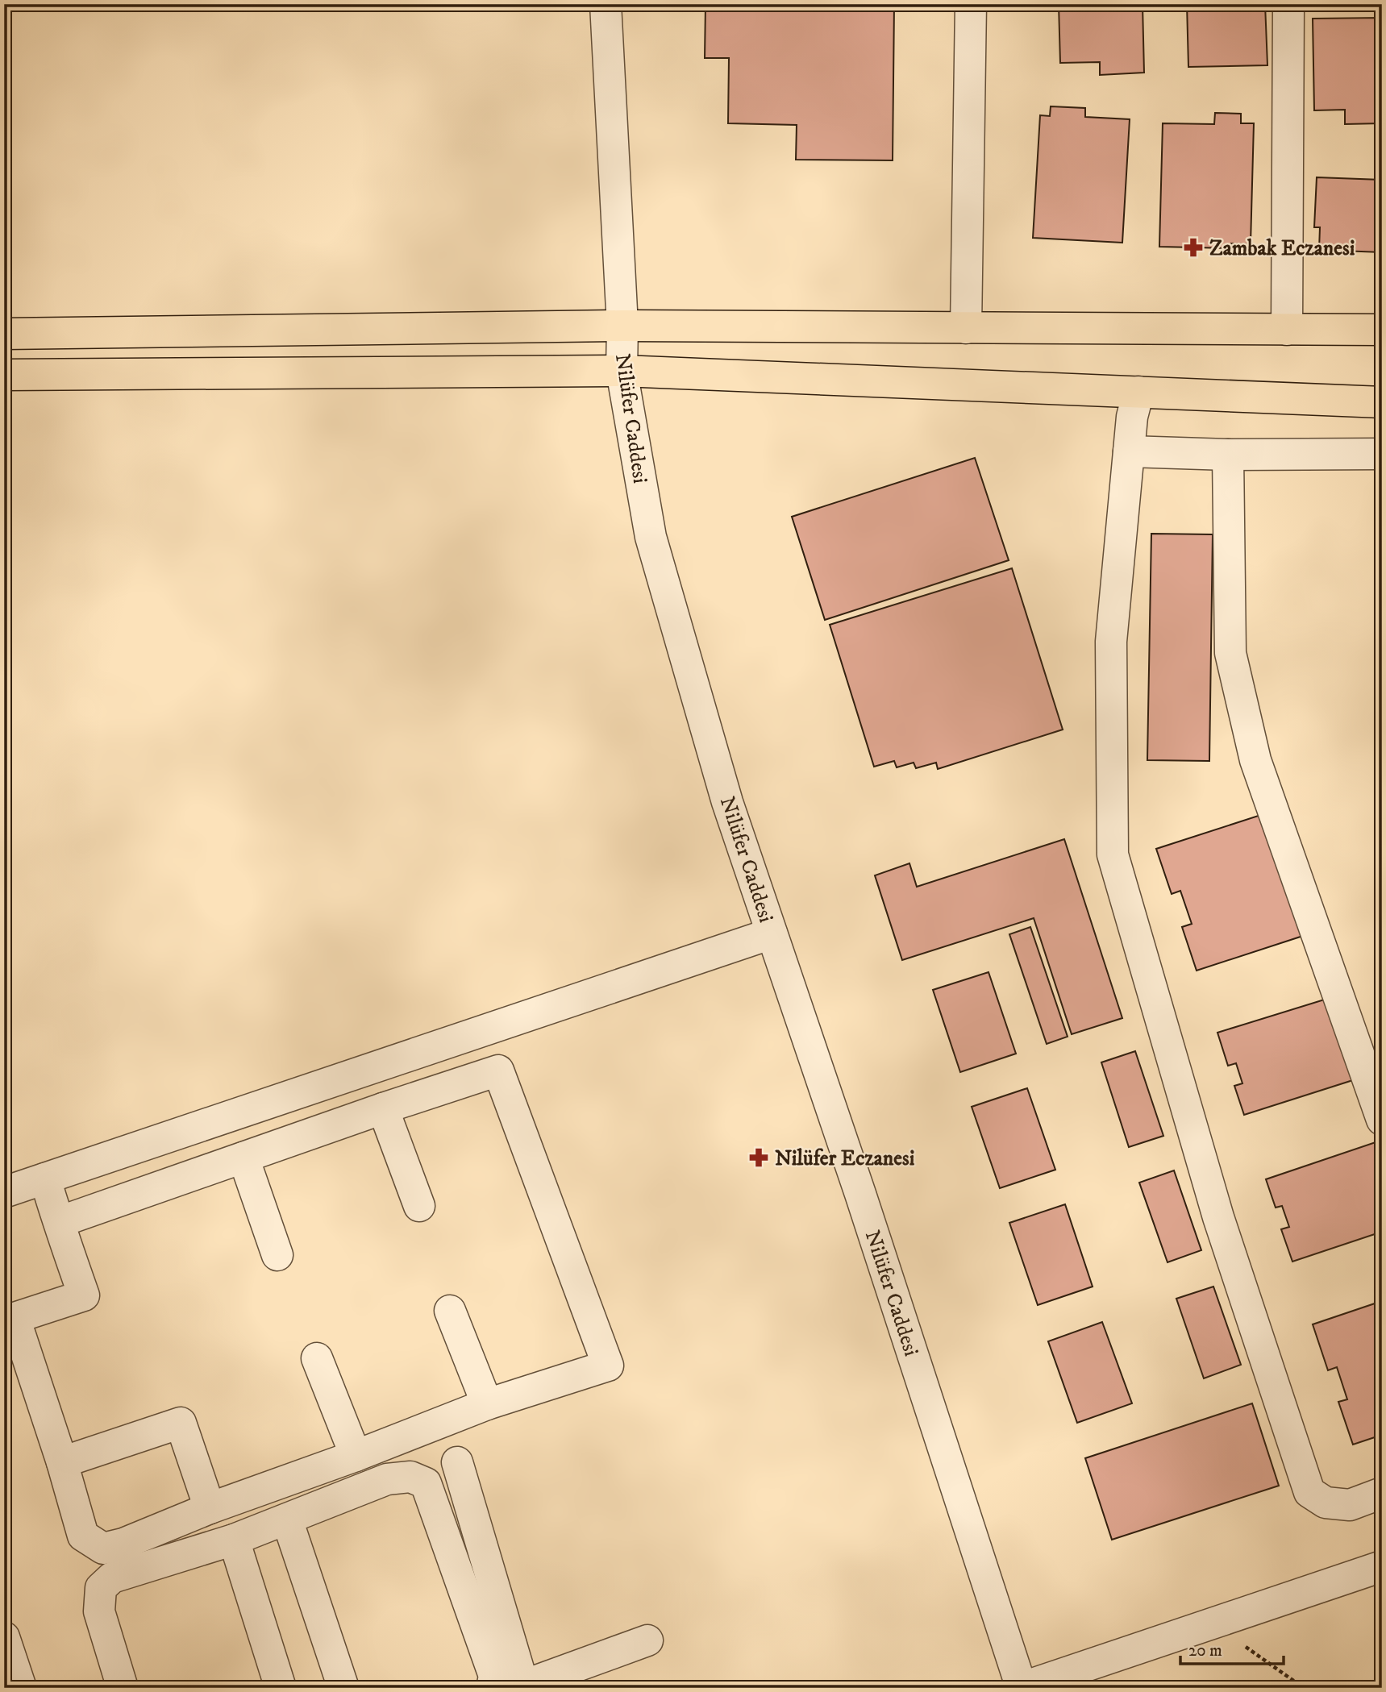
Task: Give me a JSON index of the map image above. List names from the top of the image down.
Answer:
{
  "streets": {
    "street": ["Nilüfer Caddesi"]
  },
  "places": {
    "pharmacy": ["Zambak Eczanesi", "Nilüfer Eczanesi"]
  },
  "scale_bar": "20 m"
}
